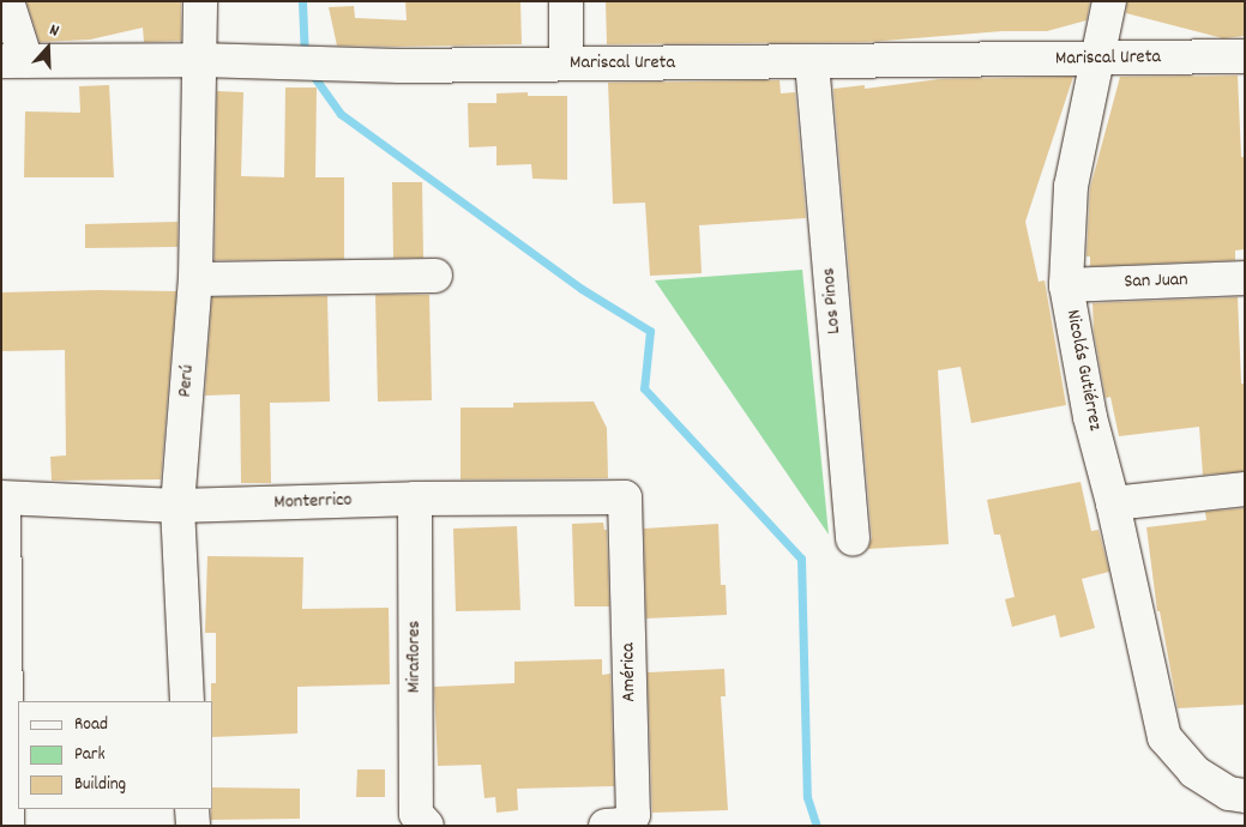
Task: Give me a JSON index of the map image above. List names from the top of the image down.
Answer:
{
  "streets": {
    "street": [
      "Mariscal Ureta",
      "San Juan",
      "Los Pinos",
      "Nicolás Gutiérrez",
      "Perú",
      "Monterrico",
      "Miraflores",
      "América"
    ]
  },
  "crossings": [
    ["Mariscal Ureta", "Los Pinos"],
    ["Mariscal Ureta", "Nicolás Gutiérrez"],
    ["Mariscal Ureta", "Perú"],
    ["San Juan", "Nicolás Gutiérrez"],
    ["Perú", "Monterrico"],
    ["Monterrico", "Miraflores"],
    ["Monterrico", "América"]
  ],
  "legend": ["Road", "Park", "Building"],
  "north": "top"
}
